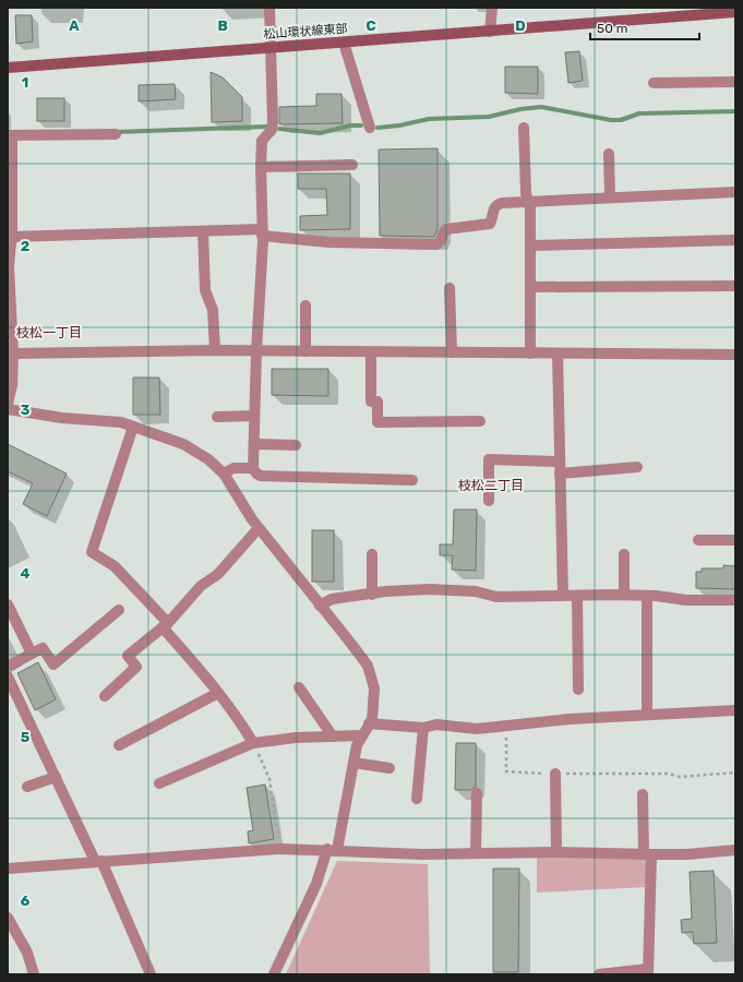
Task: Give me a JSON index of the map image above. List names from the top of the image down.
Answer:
{
  "streets": {
    "street": ["松山環状線東部"]
  },
  "districts": ["枝松一丁目", "枝松二丁目"],
  "scale_bar": "50 m",
  "grid": {
    "columns": [
      "A",
      "B",
      "C",
      "D"
    ],
    "rows": [
      "1",
      "2",
      "3",
      "4",
      "5",
      "6"
    ]
  }
}
